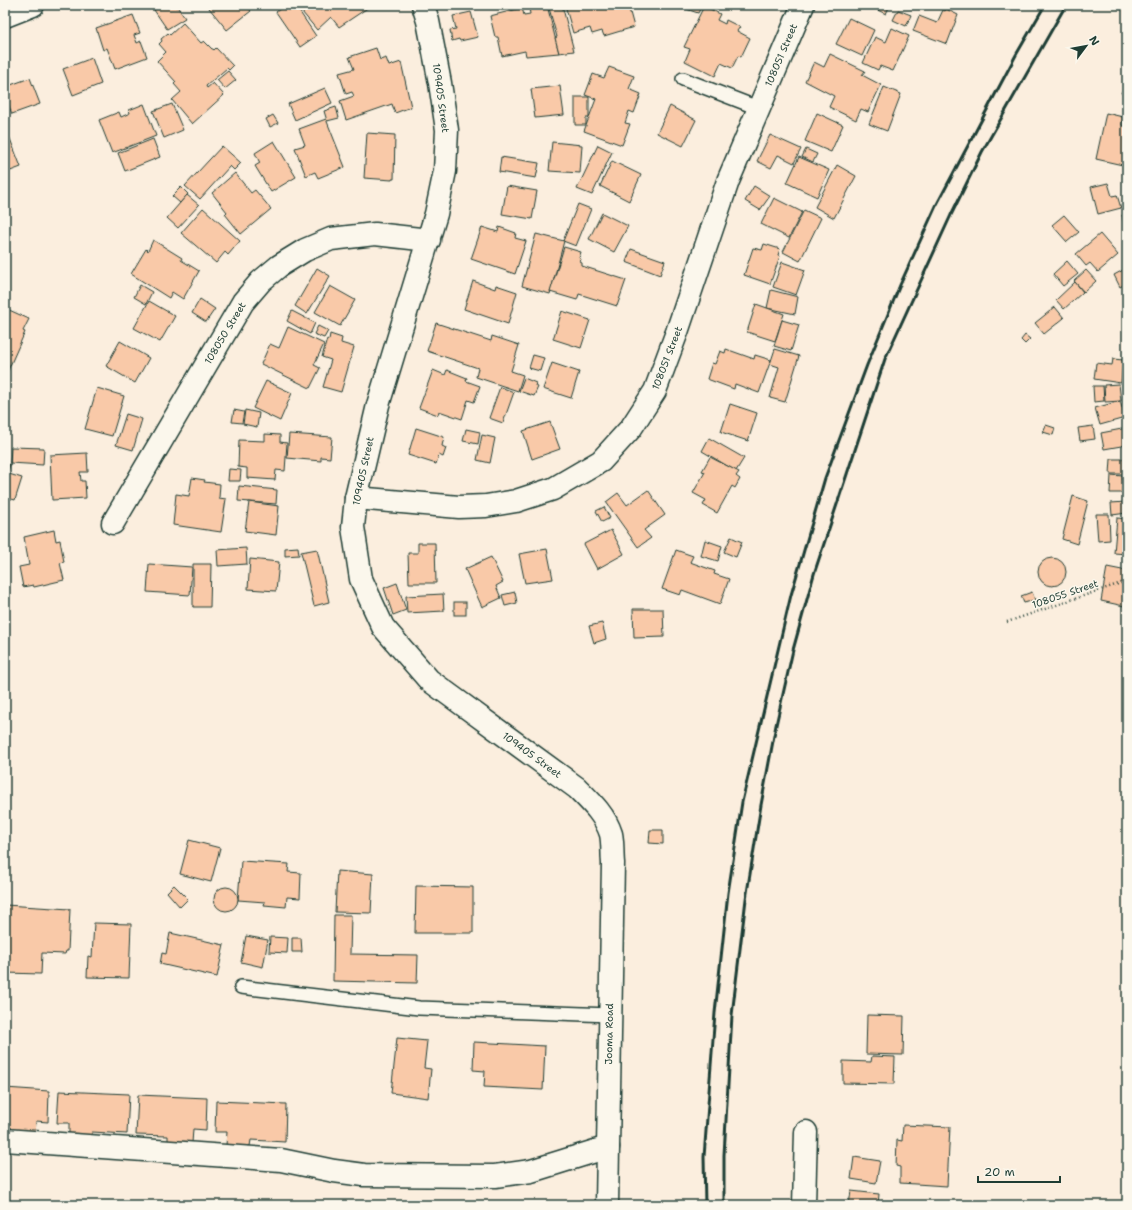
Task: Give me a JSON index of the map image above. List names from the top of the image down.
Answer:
{
  "streets": {
    "street": [
      "108051 Street",
      "109405 Street",
      "108050 Street",
      "Jooma Road"
    ],
    "path": ["108055 Street"]
  },
  "crossings": [
    ["108051 Street", "109405 Street"],
    ["109405 Street", "108050 Street"],
    ["109405 Street", "Jooma Road"]
  ],
  "scale_bar": "20 m",
  "north": "top right"
}
